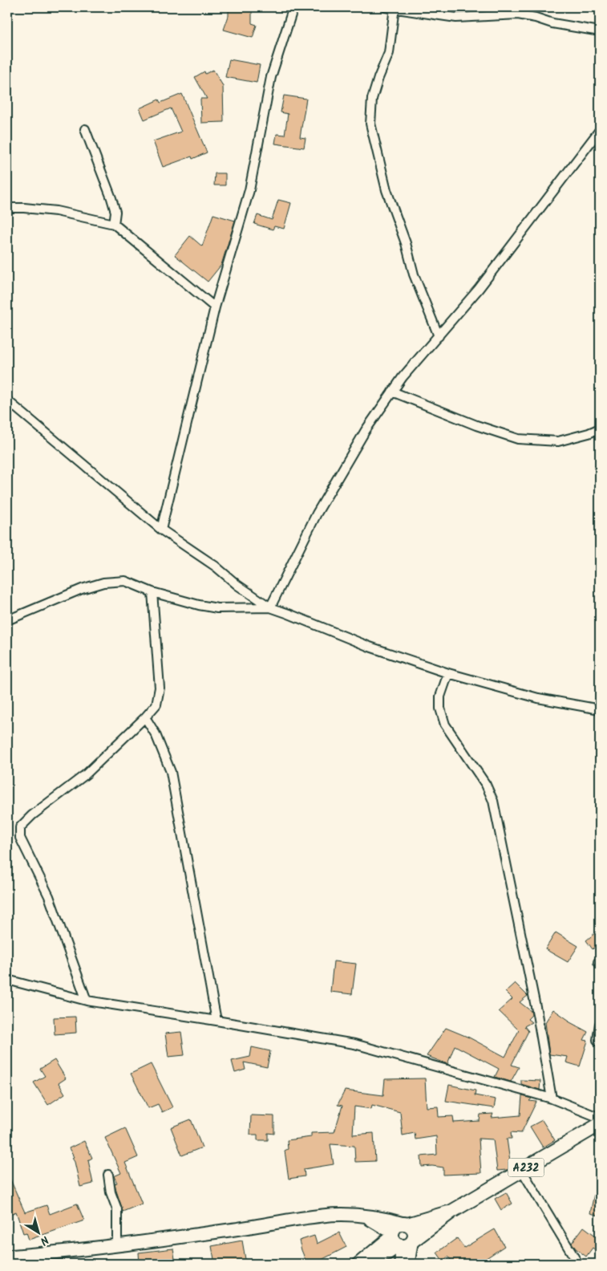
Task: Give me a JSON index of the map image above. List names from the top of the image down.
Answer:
{
  "streets": {
    "main road": ["A232"]
  },
  "north": "bottom right"
}
